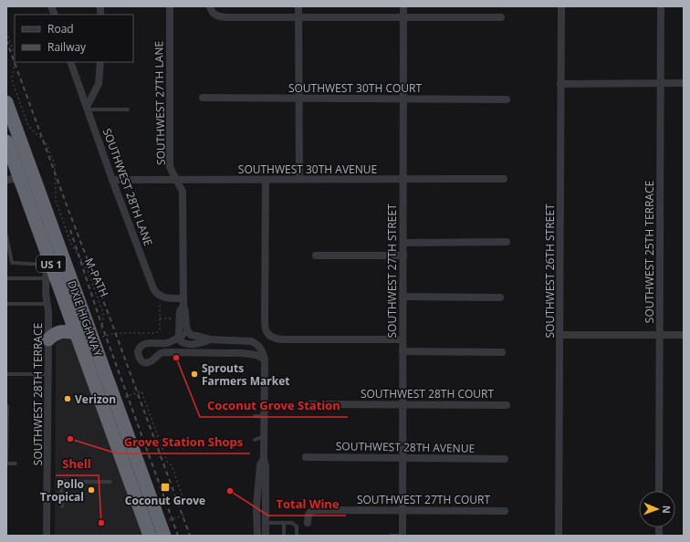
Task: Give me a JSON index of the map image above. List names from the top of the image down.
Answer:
{
  "streets": {
    "highway": ["US 1", "DIXIE HIGHWAY"],
    "street": [
      "SOUTHWEST 30TH COURT",
      "SOUTHWEST 27TH LANE",
      "SOUTHWEST 30TH AVENUE",
      "SOUTHWEST 28TH LANE",
      "SOUTHWEST 25TH TERRACE",
      "SOUTHWEST 27TH STREET",
      "SOUTHWEST 26TH STREET",
      "SOUTHWEST 28TH COURT",
      "SOUTHWEST 28TH TERRACE",
      "SOUTHWEST 28TH AVENUE",
      "SOUTHWEST 27TH COURT"
    ],
    "path": ["M-PATH"]
  },
  "crossings": [
    ["SOUTHWEST 30TH COURT", "SOUTHWEST 27TH STREET"],
    ["SOUTHWEST 27TH LANE", "SOUTHWEST 30TH AVENUE"],
    ["SOUTHWEST 27TH LANE", "SOUTHWEST 28TH LANE"],
    ["SOUTHWEST 30TH AVENUE", "SOUTHWEST 28TH LANE"],
    ["SOUTHWEST 30TH AVENUE", "SOUTHWEST 27TH STREET"],
    ["US 1", "DIXIE HIGHWAY"],
    ["US 1", "SOUTHWEST 28TH TERRACE"],
    ["SOUTHWEST 27TH STREET", "SOUTHWEST 28TH COURT"],
    ["SOUTHWEST 27TH STREET", "SOUTHWEST 28TH AVENUE"],
    ["SOUTHWEST 27TH STREET", "SOUTHWEST 27TH COURT"]
  ],
  "places": {
    "other": [
      "Coconut Grove Station",
      "Sprouts Farmers Market",
      "Verizon",
      "Grove Station Shops",
      "Pollo Tropical",
      "Total Wine",
      "Shell"
    ],
    "transit": ["Coconut Grove"]
  },
  "legend": ["Road", "Railway"],
  "north": "right"
}
